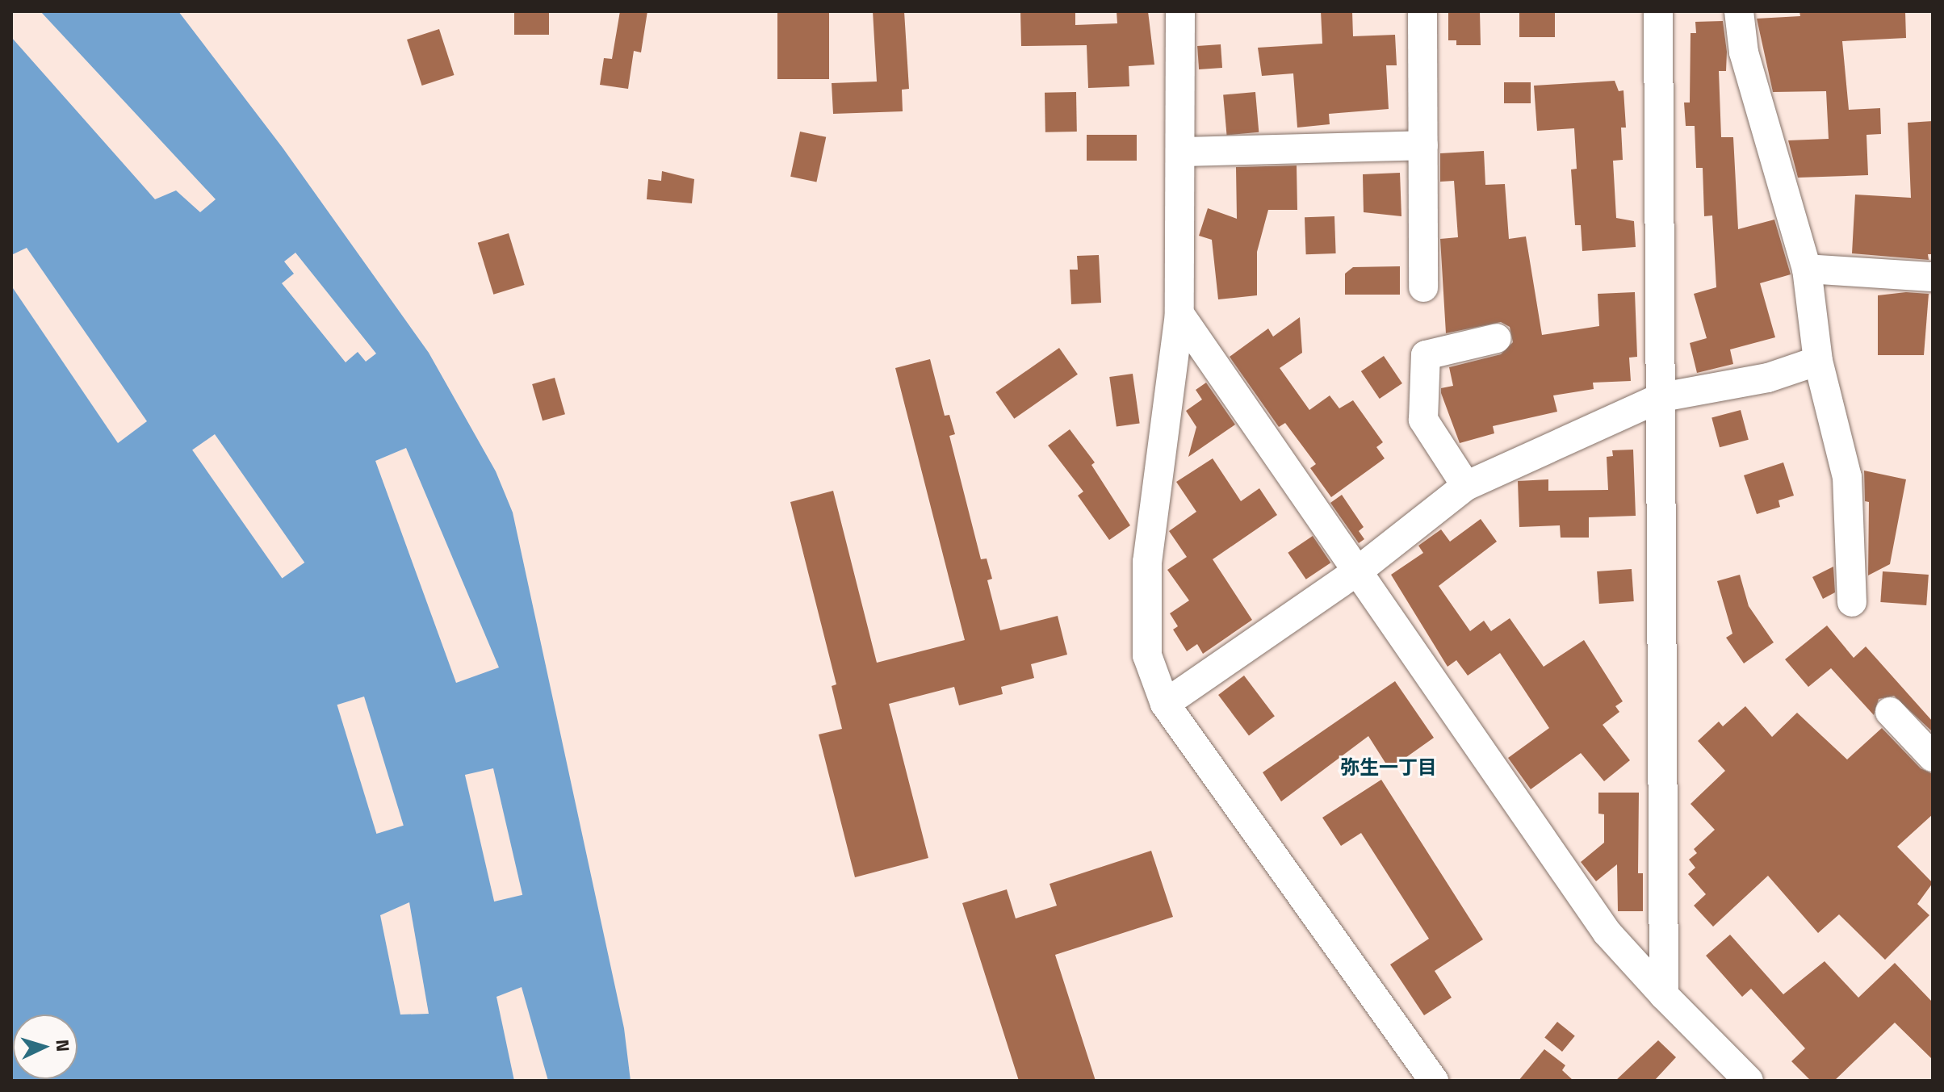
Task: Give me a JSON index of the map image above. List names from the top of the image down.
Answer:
{
  "districts": ["弥生一丁目"],
  "north": "right"
}
